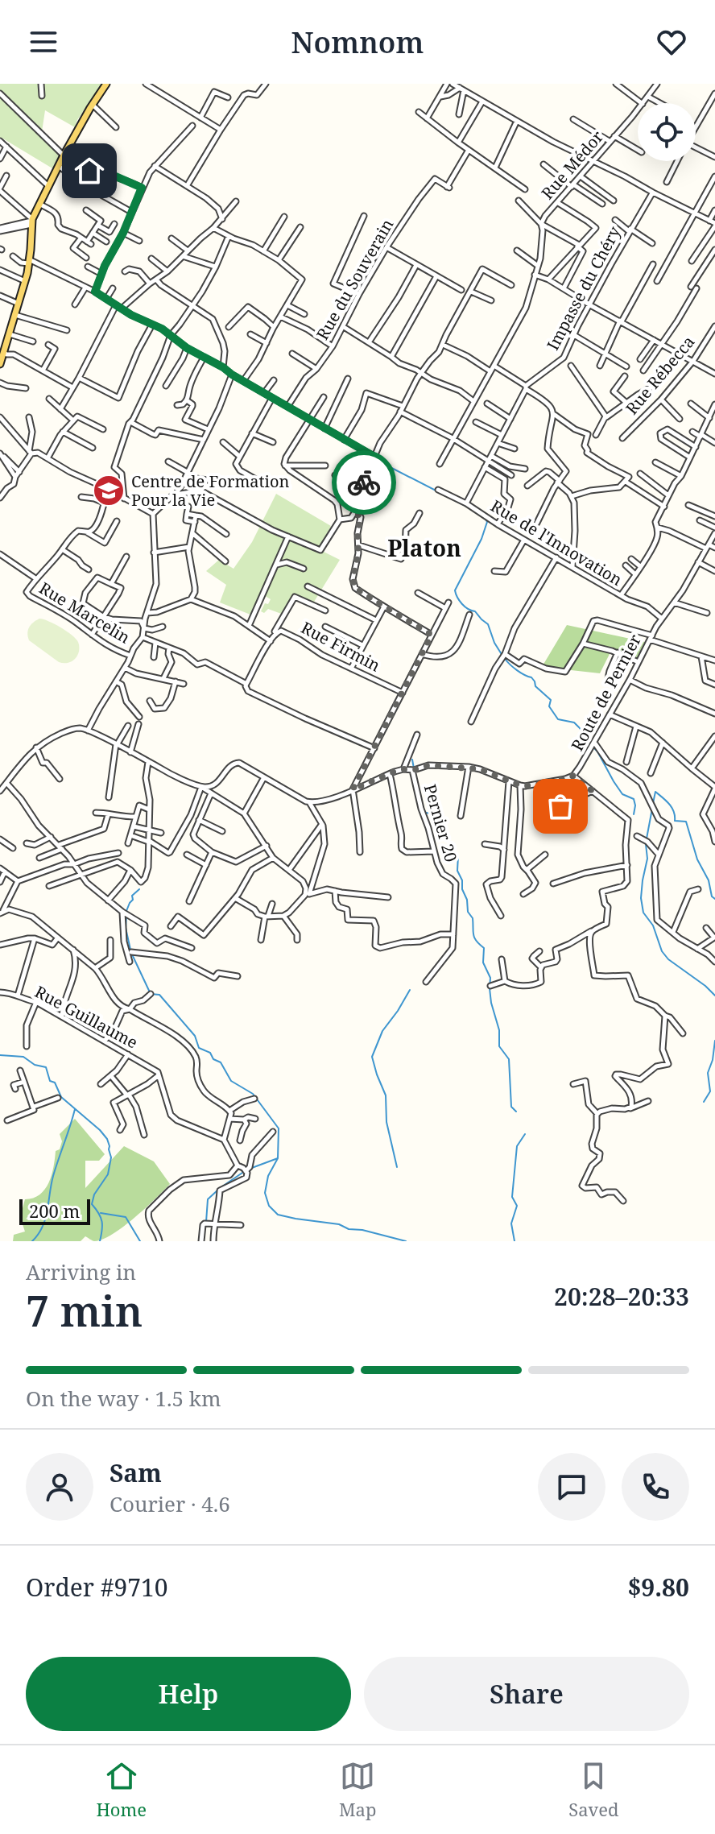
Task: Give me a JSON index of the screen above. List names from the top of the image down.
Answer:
{
  "streets": {
    "street": [
      "Rue Médor",
      "Rue du Souverain",
      "Impasse du Chéry",
      "Rue Rébecca",
      "Rue de l'Innovation",
      "Rue Marcelin",
      "Rue Firmin",
      "Route de Pernier",
      "Pernier 20",
      "Rue Guillaume"
    ]
  },
  "crossings": [
    ["Rue de l'Innovation", "Route de Pernier"]
  ],
  "districts": ["Platon"],
  "places": {
    "school or university": ["Centre de Formation Pour la Vie"]
  },
  "scale_bar": "200 m",
  "page": {
    "header": "Nomnom",
    "scale": "200 m",
    "heading": ["7 min", "Arriving in", "20:28–20:33"],
    "panel": [
      "Sam",
      "Courier · 4.6",
      "Order #9710",
      "$9.80"
    ],
    "bar": "On the way · 1.5 km",
    "buttons": ["Help", "Share"],
    "tabs": ["Home", "Map", "Saved"]
  }
}
